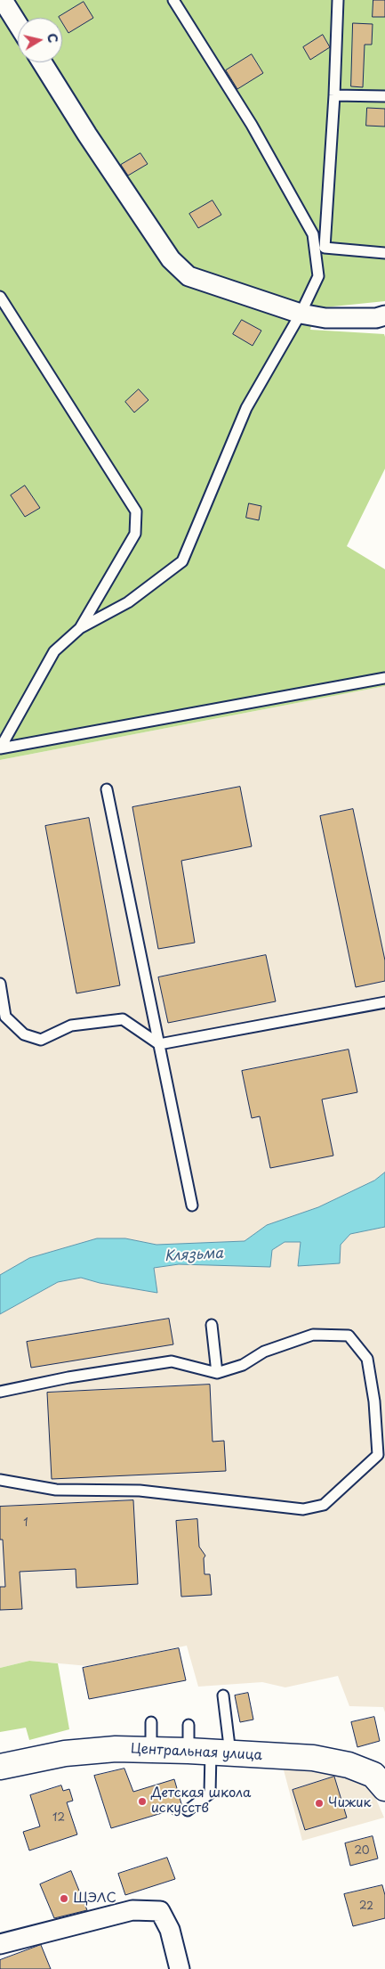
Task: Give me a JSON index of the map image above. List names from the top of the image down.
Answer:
{
  "streets": {
    "street": ["Центральная улица"]
  },
  "water": ["Клязьма"],
  "places": ["Детская школа искусств", "Чижик", "ЩЭЛС"],
  "house_numbers": [
    "1",
    "12",
    "20",
    "22"
  ],
  "north": "right"
}
